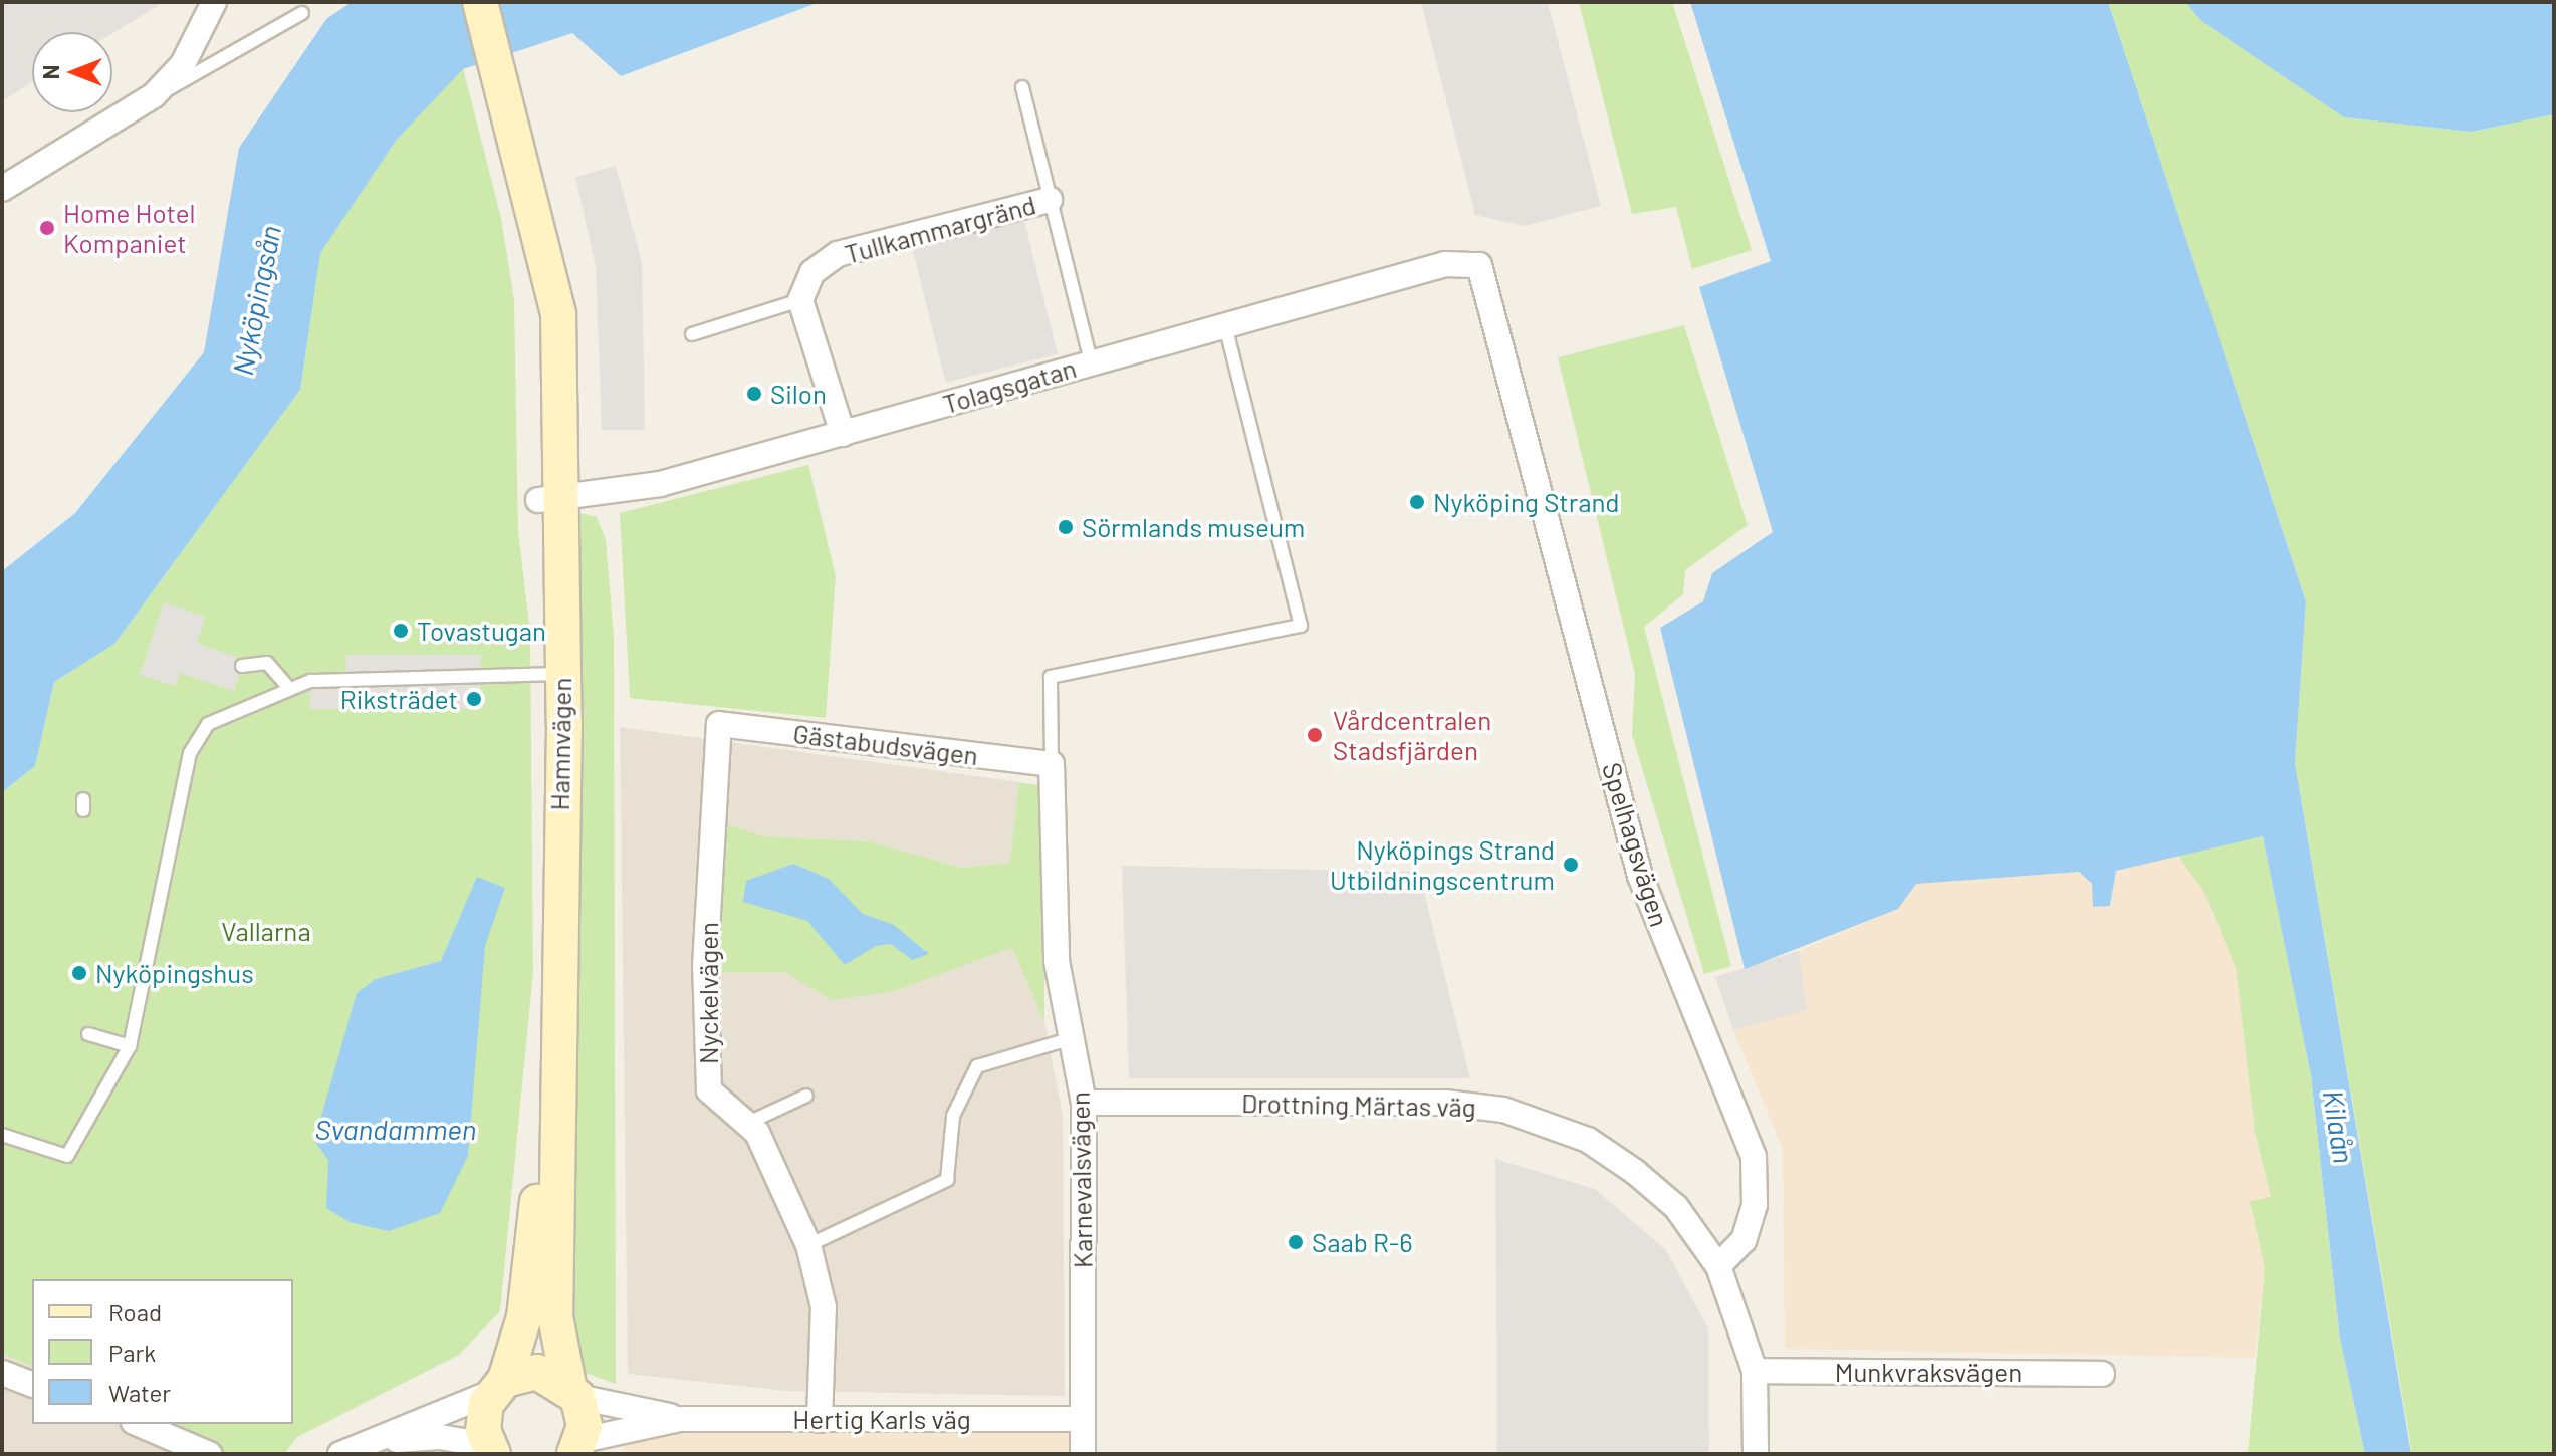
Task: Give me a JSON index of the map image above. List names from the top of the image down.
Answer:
{
  "streets": {
    "main road": ["Hamnvägen"],
    "street": [
      "Tullkammargränd",
      "Tolagsgatan",
      "Gästabudsvägen",
      "Spelhagsvägen",
      "Nyckelvägen",
      "Drottning Märtas väg",
      "Karnevalsvägen",
      "Munkvraksvägen",
      "Hertig Karls väg"
    ]
  },
  "crossings": [
    ["Tolagsgatan", "Hamnvägen"],
    ["Tolagsgatan", "Spelhagsvägen"],
    ["Hamnvägen", "Hertig Karls väg"],
    ["Gästabudsvägen", "Nyckelvägen"],
    ["Gästabudsvägen", "Karnevalsvägen"],
    ["Spelhagsvägen", "Drottning Märtas väg"],
    ["Nyckelvägen", "Hertig Karls väg"],
    ["Drottning Märtas väg", "Karnevalsvägen"],
    ["Karnevalsvägen", "Hertig Karls väg"]
  ],
  "water": ["Nyköpingsån", "Kilaån", "Svandammen"],
  "parks": ["Vallarna"],
  "places": [
    "Home Hotel Kompaniet",
    "Silon",
    "Nyköping Strand",
    "Sörmlands museum",
    "Tovastugan",
    "Riksträdet",
    "Vårdcentralen Stadsfjärden",
    "Nyköpings Strand Utbildningscentrum",
    "Nyköpingshus",
    "Saab R-6"
  ],
  "legend": ["Road", "Park", "Water"],
  "north": "left"
}
